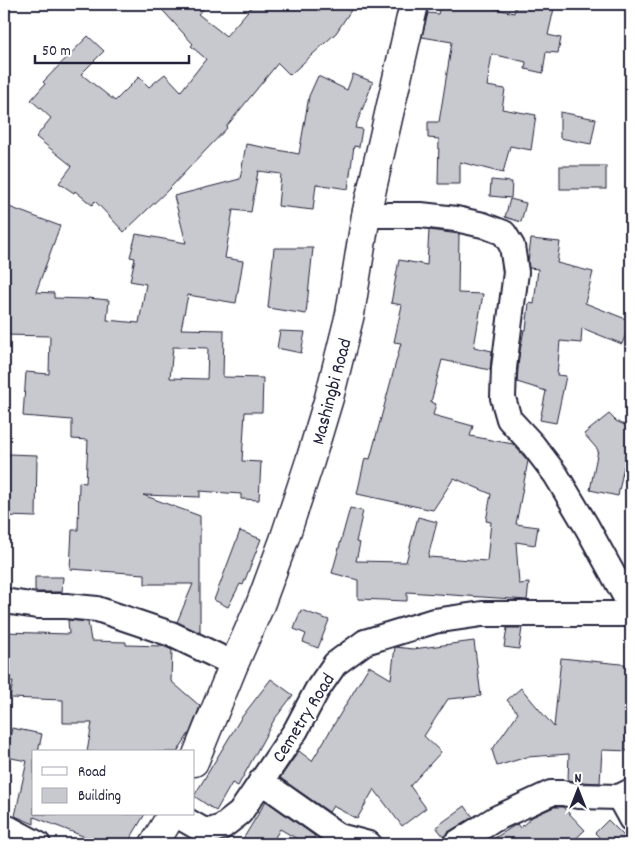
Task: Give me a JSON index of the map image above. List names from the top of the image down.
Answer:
{
  "streets": {
    "main road": ["Mashingbi Road"],
    "street": ["Cemetry Road"]
  },
  "legend": ["Road", "Building"],
  "scale_bar": "50 m",
  "north": "top"
}
